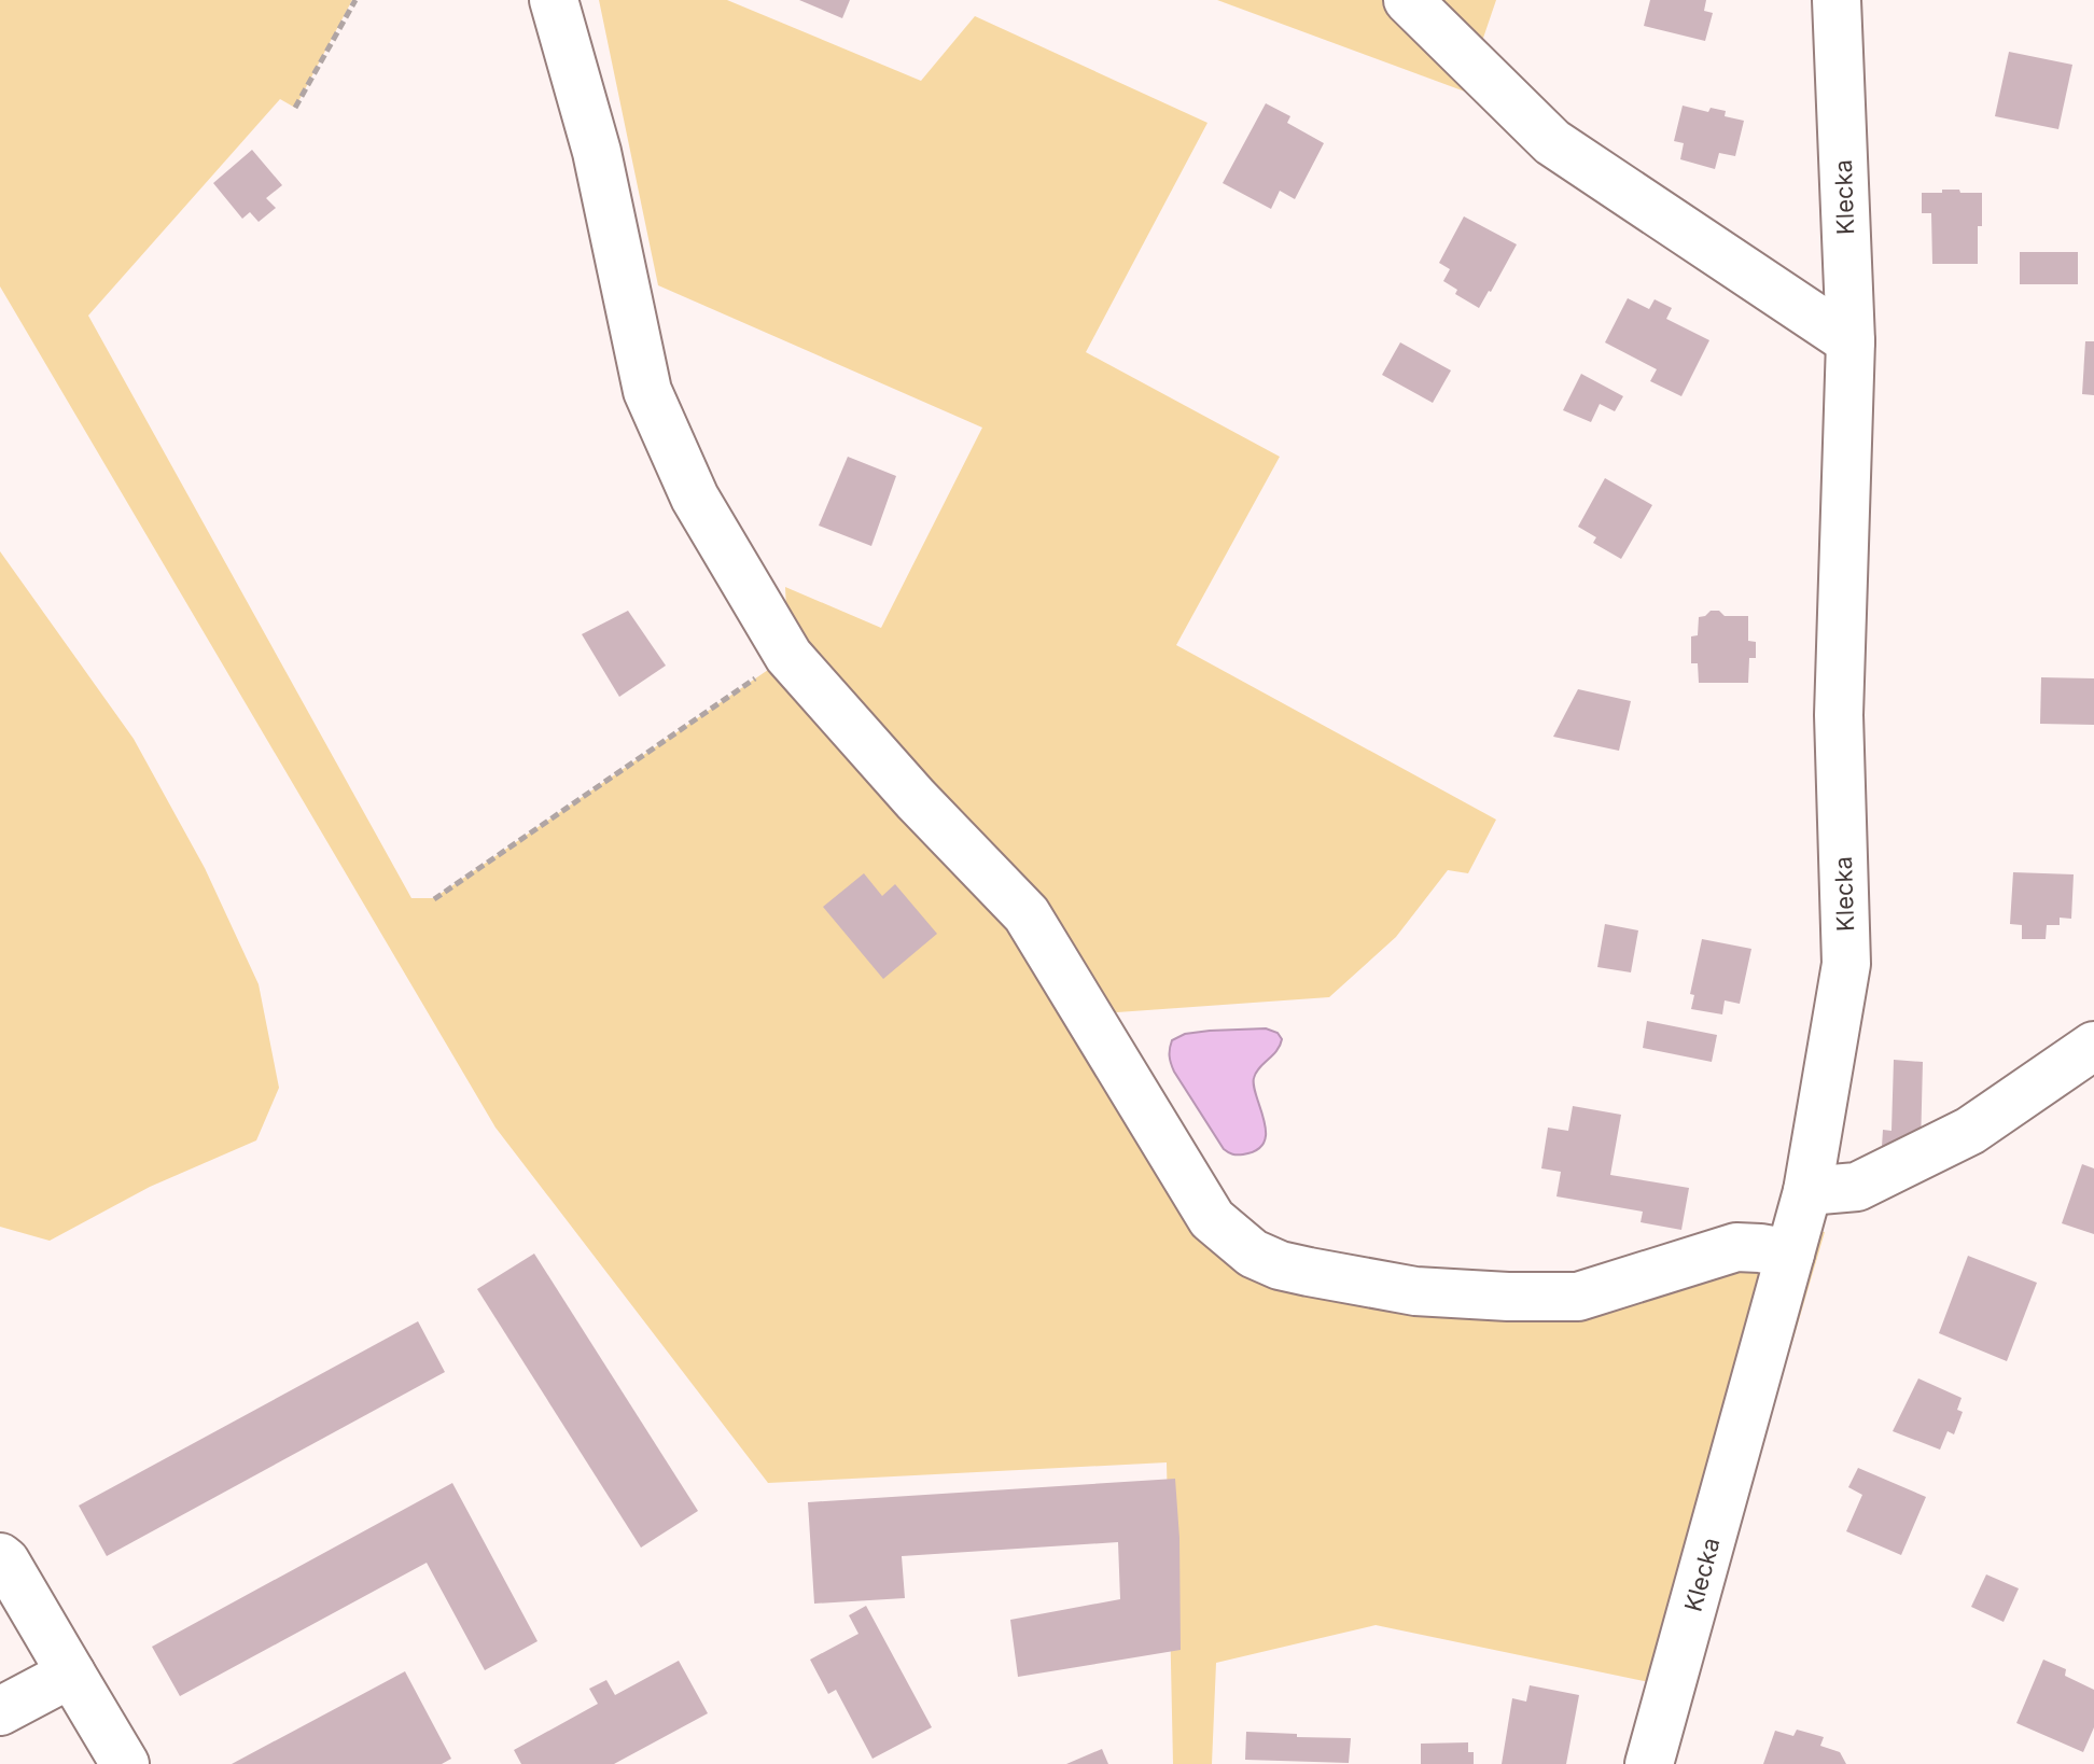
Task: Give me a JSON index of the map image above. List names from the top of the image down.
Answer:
{
  "streets": {
    "street": ["Klecka"]
  }
}
